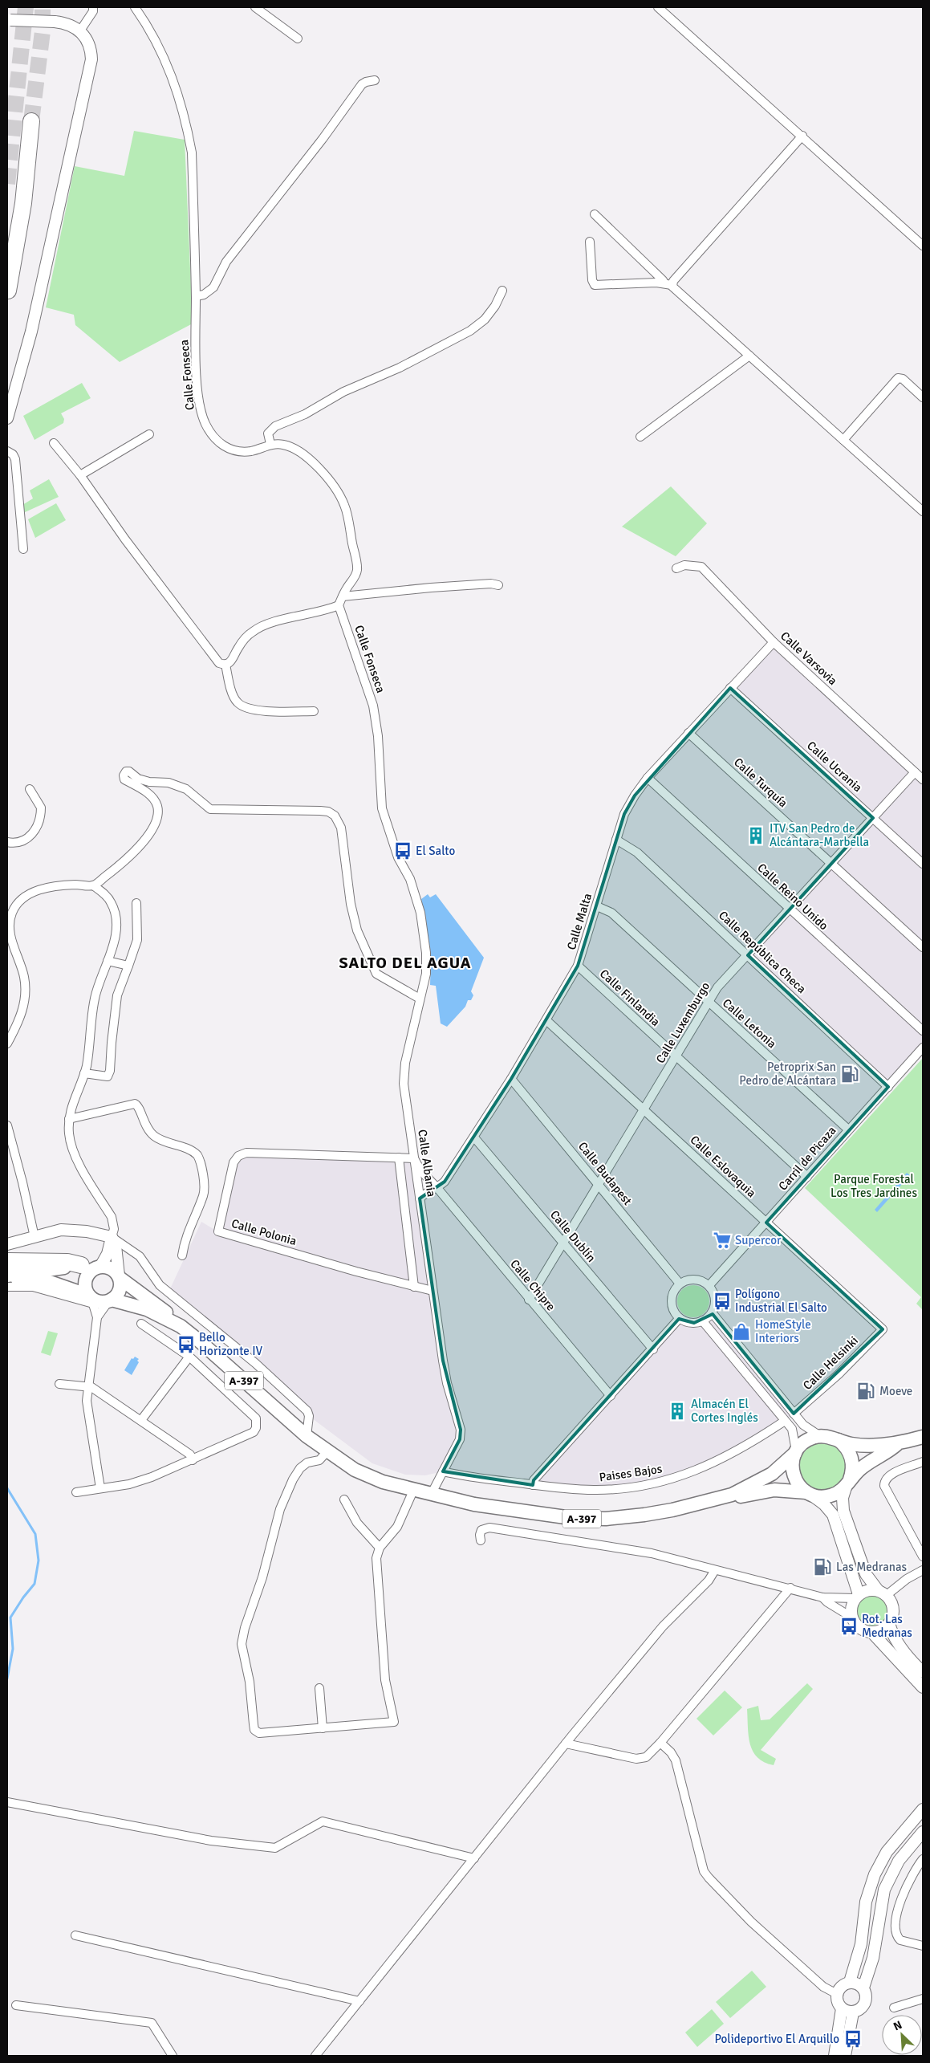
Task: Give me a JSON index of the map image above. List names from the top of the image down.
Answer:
{
  "streets": {
    "main road": ["A-397"],
    "street": [
      "Calle Fonseca",
      "Calle Varsovia",
      "Calle Ucrania",
      "Calle Turquía",
      "Calle Reino Unido",
      "Calle Malta",
      "Calle República Checa",
      "Calle Finlandia",
      "Calle Luxemburgo",
      "Calle Letonia",
      "Carril de Picaza",
      "Calle Albania",
      "Calle Eslovaquia",
      "Calle Budapest",
      "Calle Polonia",
      "Calle Dublín",
      "Calle Chipre",
      "Calle Helsinki",
      "Paises Bajos"
    ]
  },
  "crossings": [
    ["Calle Fonseca", "Calle Albania"],
    ["Calle Varsovia", "Calle Malta"],
    ["Calle Varsovia", "Calle Luxemburgo"],
    ["Calle Ucrania", "Calle Malta"],
    ["Calle Ucrania", "Calle Luxemburgo"],
    ["Calle Turquía", "Calle Malta"],
    ["Calle Turquía", "Calle Luxemburgo"],
    ["Calle Reino Unido", "Calle Malta"],
    ["Calle Reino Unido", "Calle Luxemburgo"],
    ["Calle Malta", "Calle República Checa"],
    ["Calle Malta", "Calle Finlandia"],
    ["Calle Malta", "Calle Letonia"],
    ["Calle Malta", "Calle Albania"],
    ["Calle Malta", "Calle Eslovaquia"],
    ["Calle Malta", "Calle Budapest"],
    ["Calle Malta", "Calle Dublín"],
    ["Calle Malta", "Calle Chipre"],
    ["Calle República Checa", "Calle Luxemburgo"],
    ["Calle República Checa", "Carril de Picaza"],
    ["Calle Finlandia", "Calle Luxemburgo"],
    ["Calle Finlandia", "Carril de Picaza"],
    ["Calle Luxemburgo", "Calle Letonia"],
    ["Calle Luxemburgo", "Calle Eslovaquia"],
    ["Calle Luxemburgo", "Calle Budapest"],
    ["Calle Luxemburgo", "Calle Dublín"],
    ["Calle Luxemburgo", "Calle Chipre"],
    ["Calle Letonia", "Carril de Picaza"],
    ["Carril de Picaza", "Calle Eslovaquia"],
    ["Carril de Picaza", "Calle Budapest"],
    ["Calle Albania", "Calle Polonia"],
    ["Calle Albania", "A-397"],
    ["Calle Albania", "Paises Bajos"],
    ["Calle Eslovaquia", "Calle Helsinki"]
  ],
  "districts": ["SALTO DEL AGUA"],
  "parks": ["Parque Forestal Los Tres Jardines"],
  "places": {
    "building": ["ITV San Pedro de Alcántara-Marbella", "Almacén El Cortes Inglés"],
    "bus stop": [
      "El Salto",
      "Polígono Industrial El Salto",
      "Bello Horizonte IV",
      "Rot. Las Medranas",
      "Polideportivo El Arquillo"
    ],
    "fuel station": ["Petroprix San Pedro de Alcántara", "Moeve", "Las Medranas"],
    "supermarket": ["Supercor"],
    "shop": ["HomeStyle Interiors"]
  },
  "north": "top left"
}
